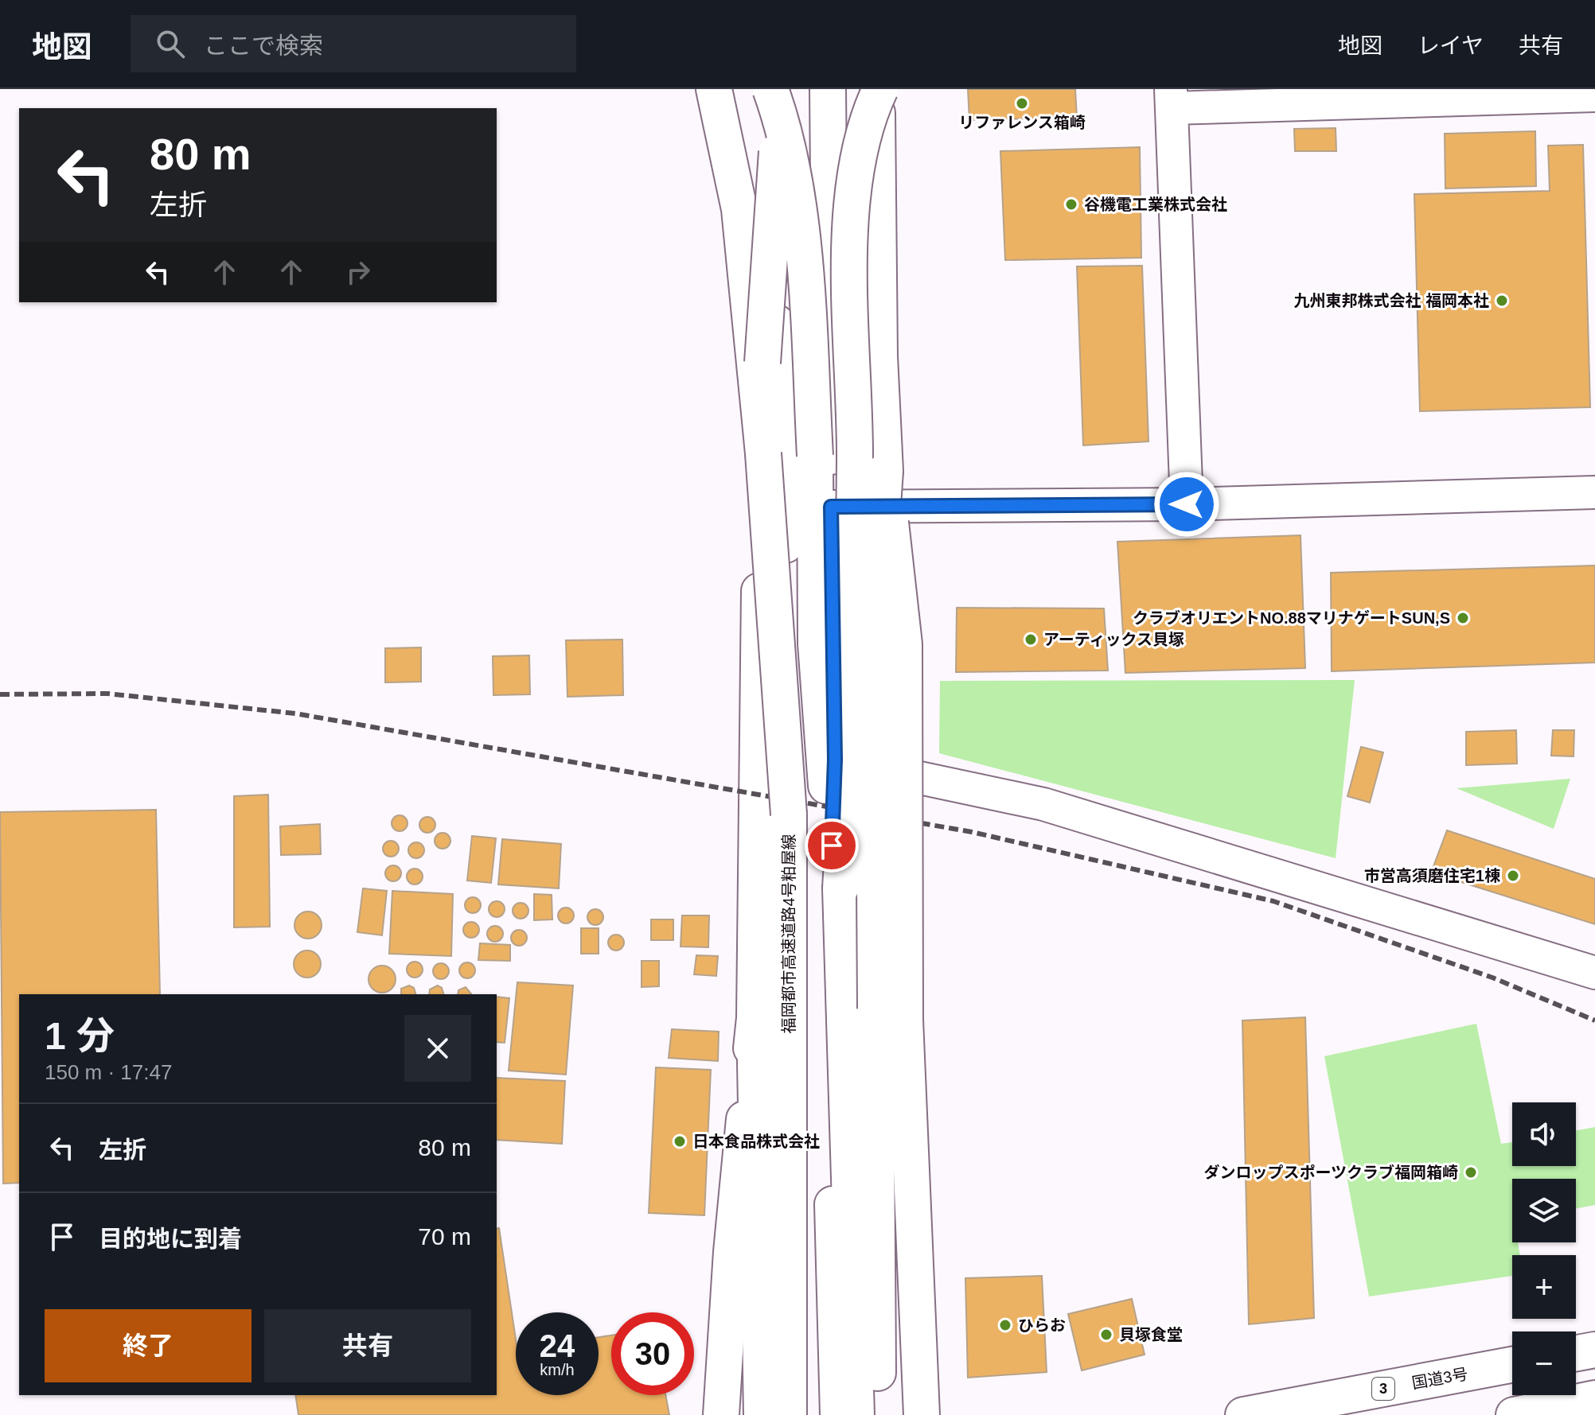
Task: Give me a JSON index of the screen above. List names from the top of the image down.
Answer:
{
  "streets": {
    "main road": ["福岡都市高速道路4号粕屋線", "国道3号", "3"]
  },
  "places": [
    "リファレンス箱崎",
    "谷機電工業株式会社",
    "九州東邦株式会社 福岡本社",
    "クラブオリエントNO.88マリナゲートSUN,S",
    "アーティックス貝塚",
    "市営高須磨住宅1棟",
    "日本食品株式会社",
    "ダンロップスポーツクラブ福岡箱崎",
    "ひらお",
    "貝塚食堂"
  ],
  "page": {
    "header": "地図",
    "search": "ここで検索",
    "nav": ["地図", "レイヤ", "共有"],
    "turn": ["80 m", "左折"],
    "heading": ["1 分", "150 m · 17:47"],
    "map_buttons": ["+", "−"],
    "list": [
      {
        "name": "左折",
        "value": "80 m"
      },
      {
        "name": "目的地に到着",
        "value": "70 m"
      }
    ],
    "buttons": ["終了", "共有"],
    "speed": "24 km/h",
    "limit": "30"
  }
}
